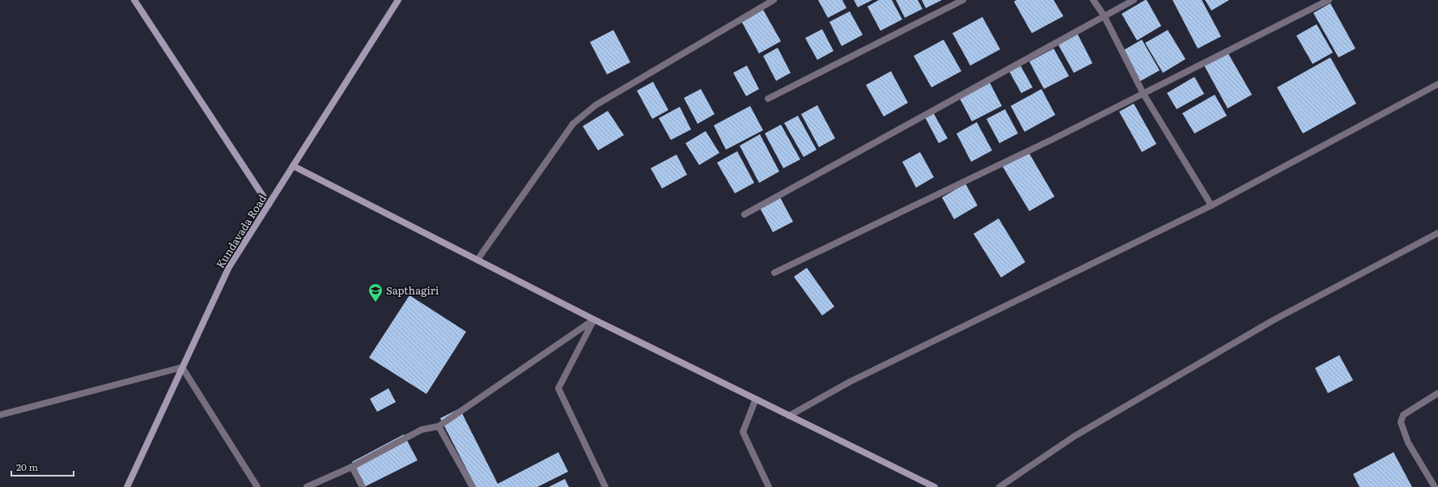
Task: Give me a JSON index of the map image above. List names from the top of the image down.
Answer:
{
  "streets": {
    "street": ["Kundavada Road"]
  },
  "places": {
    "school or university": ["Sapthagiri"]
  },
  "scale_bar": "20 m"
}
